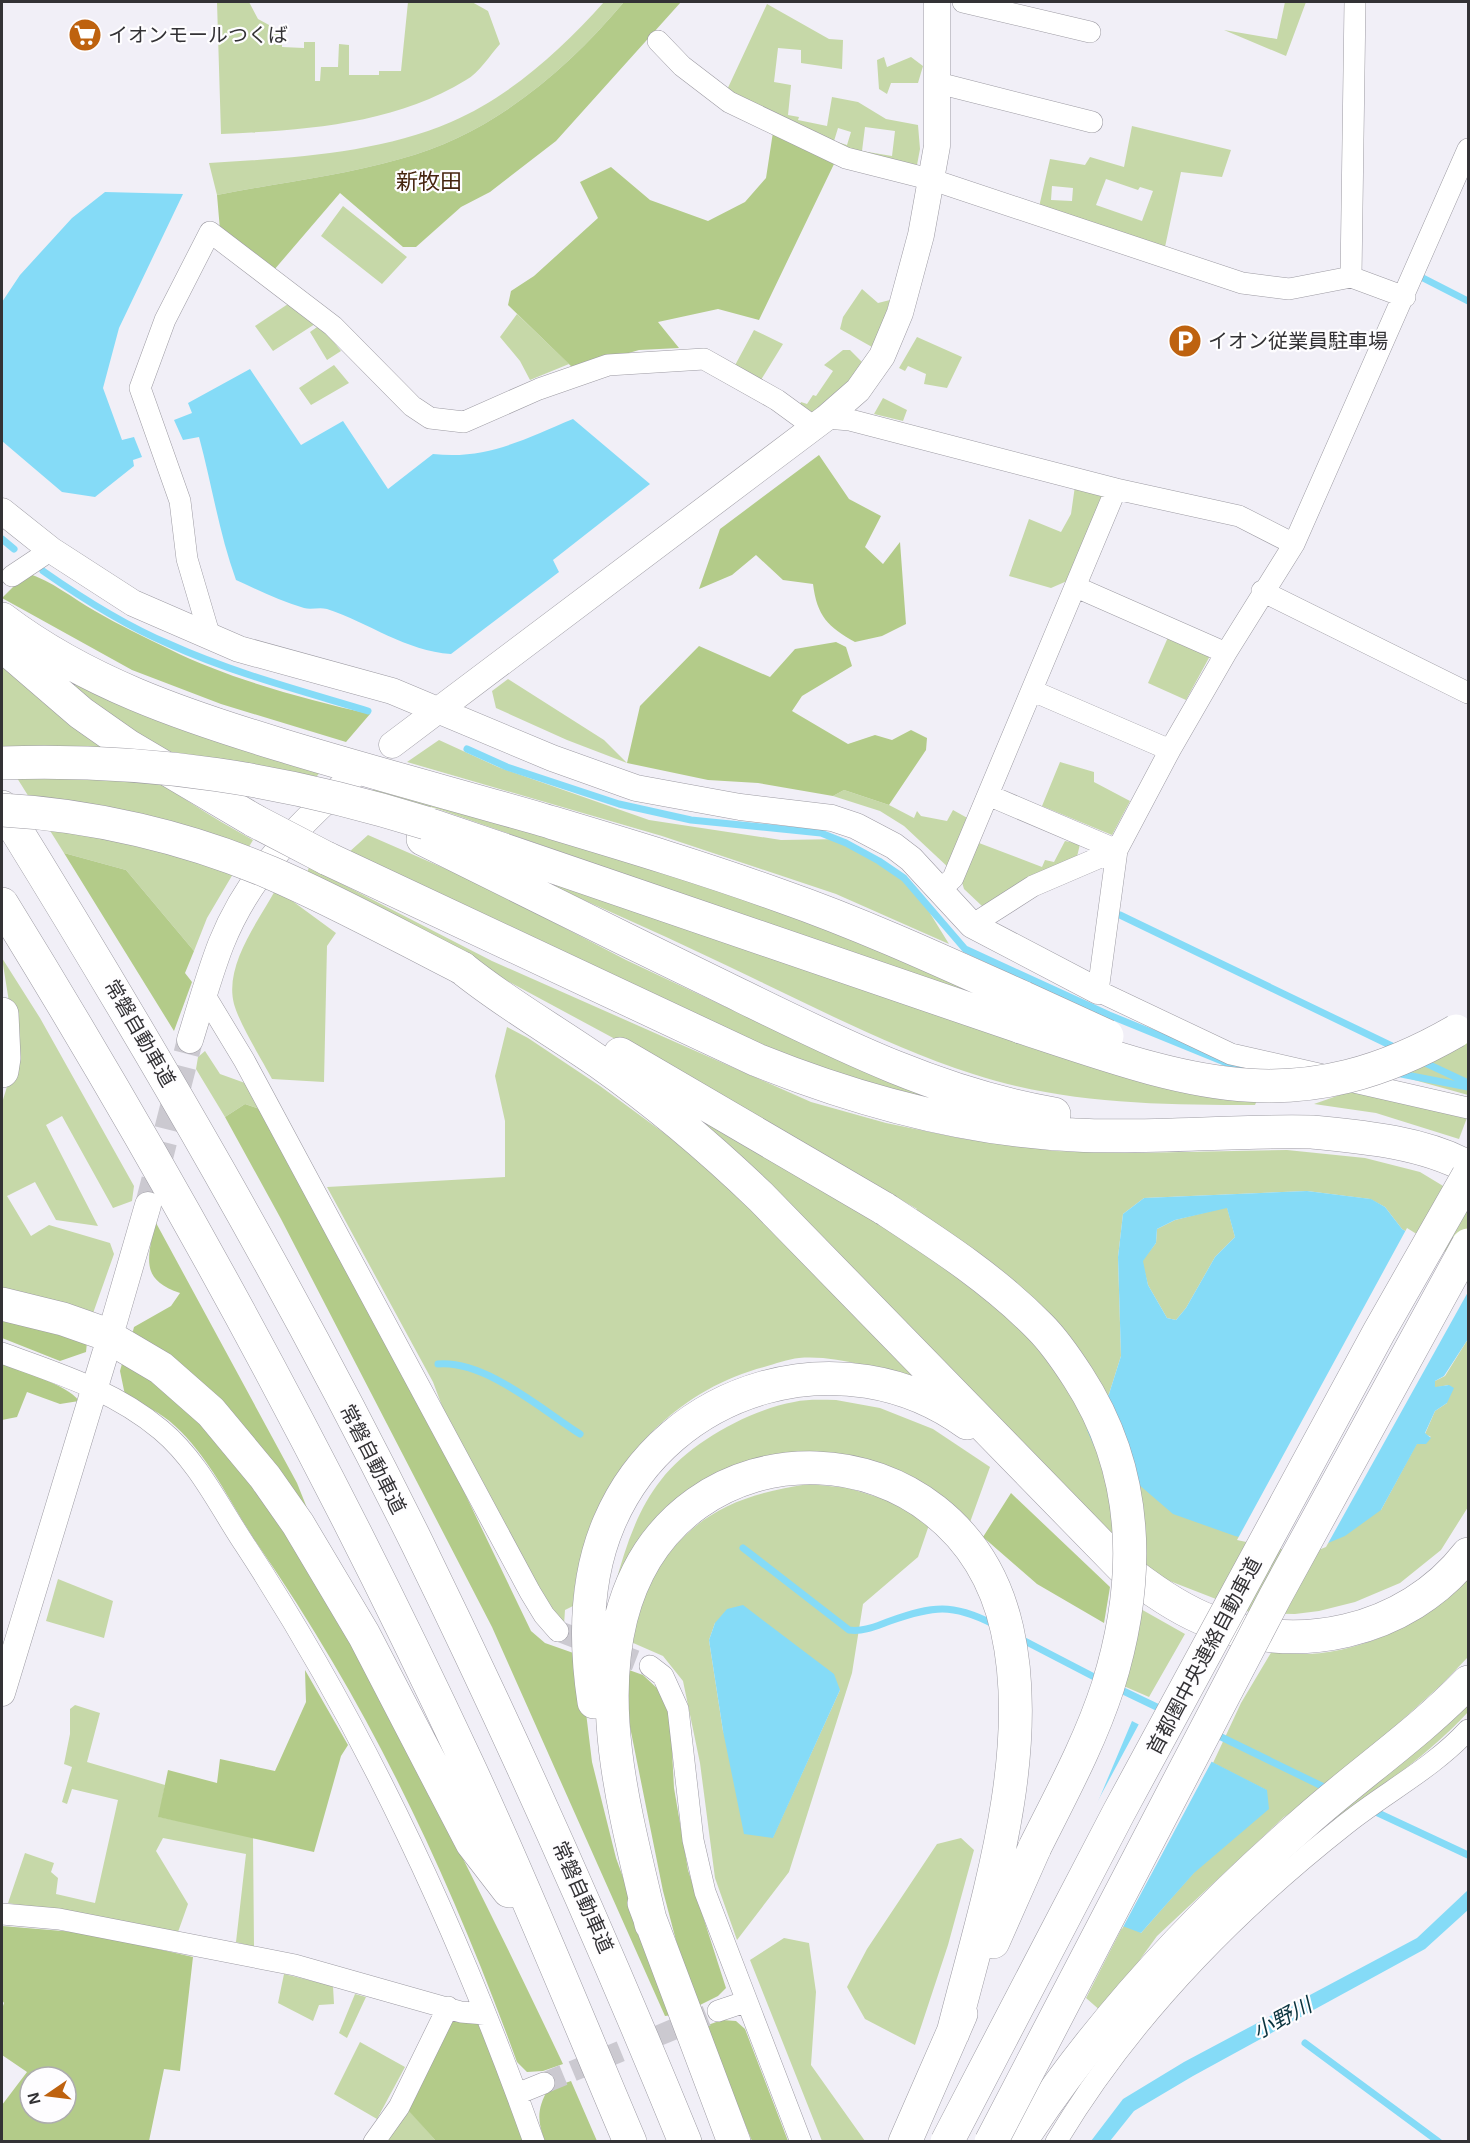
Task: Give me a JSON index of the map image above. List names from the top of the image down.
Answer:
{
  "streets": {
    "highway": ["常磐自動車道", "首都圏中央連絡自動車道"]
  },
  "districts": ["新牧田"],
  "water": ["小野川"],
  "places": {
    "supermarket": ["イオンモールつくば"],
    "parking": ["イオン従業員駐車場"]
  },
  "north": "left"
}
